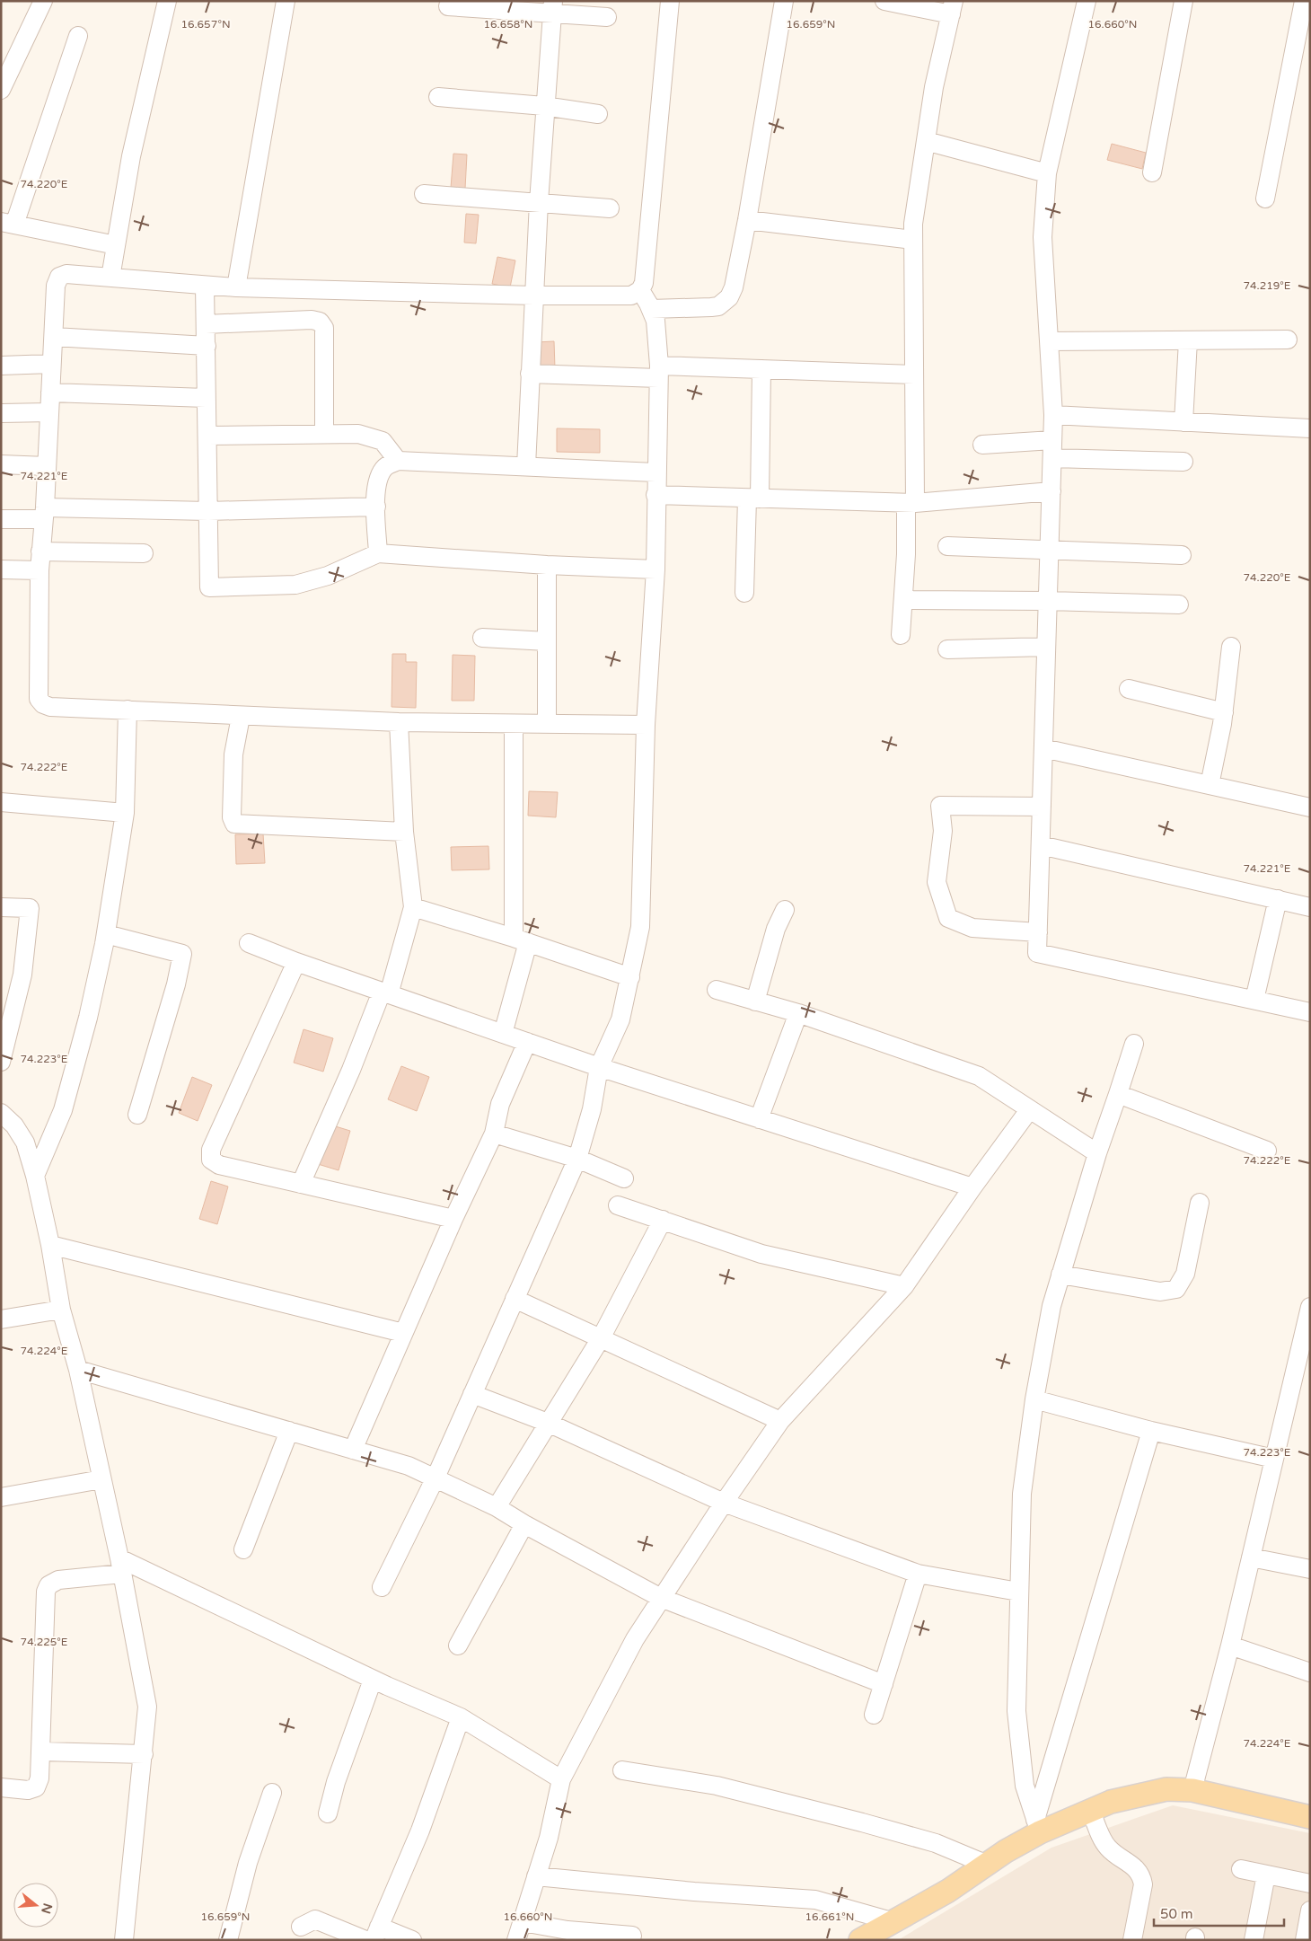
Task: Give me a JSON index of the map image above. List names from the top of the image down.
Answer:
{
  "scale_bar": "50 m",
  "north": "right",
  "coordinates": [
    "16.657°N",
    "16.658°N",
    "16.659°N",
    "16.660°N",
    "74.220°E",
    "74.219°E",
    "74.221°E",
    "74.222°E",
    "74.223°E",
    "74.224°E",
    "74.225°E",
    "16.661°N"
  ]
}
